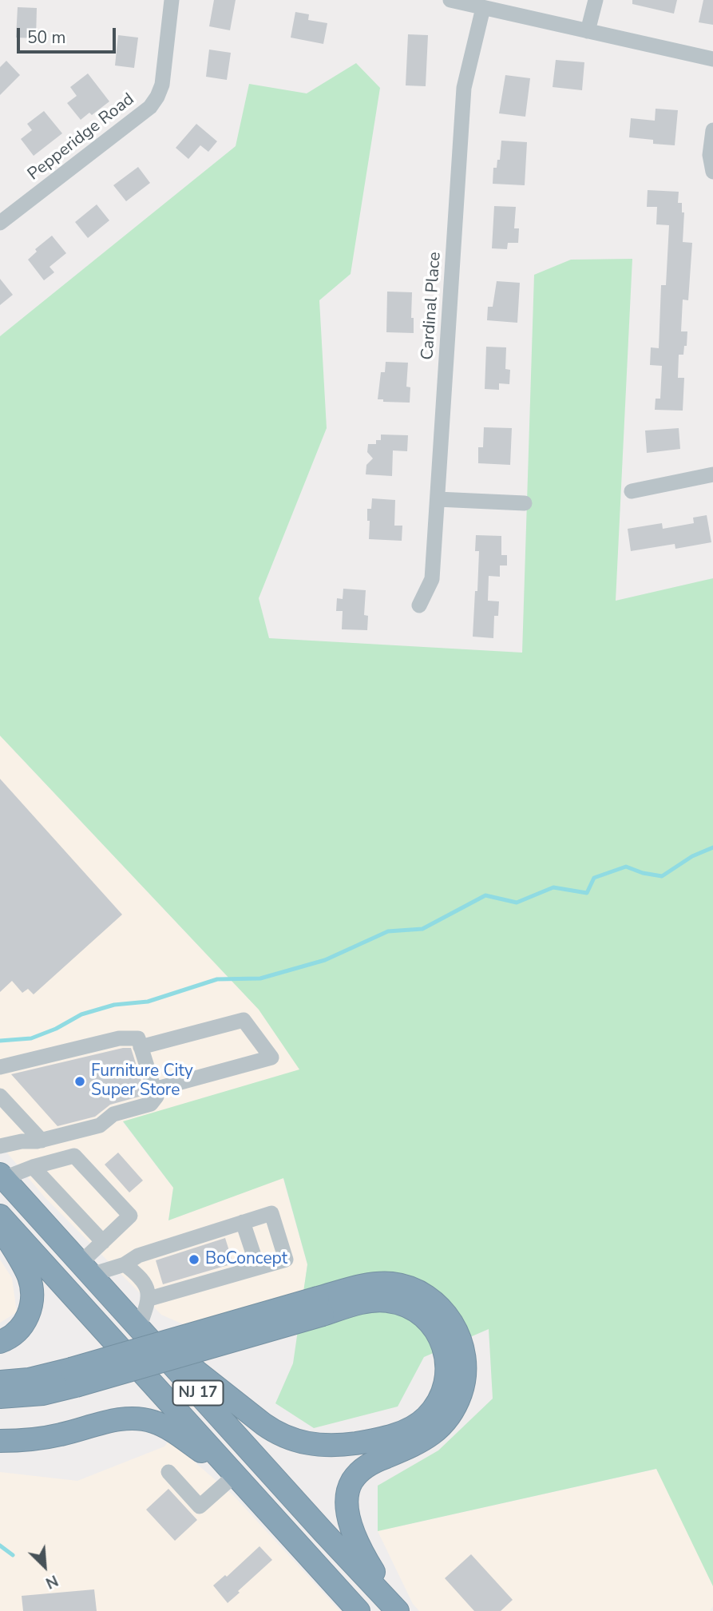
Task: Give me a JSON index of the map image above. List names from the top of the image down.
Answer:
{
  "streets": {
    "highway": ["NJ 17"],
    "street": ["Pepperidge Road", "Cardinal Place"]
  },
  "places": ["Furniture City Super Store", "BoConcept"],
  "scale_bar": "50 m",
  "north": "bottom right"
}
